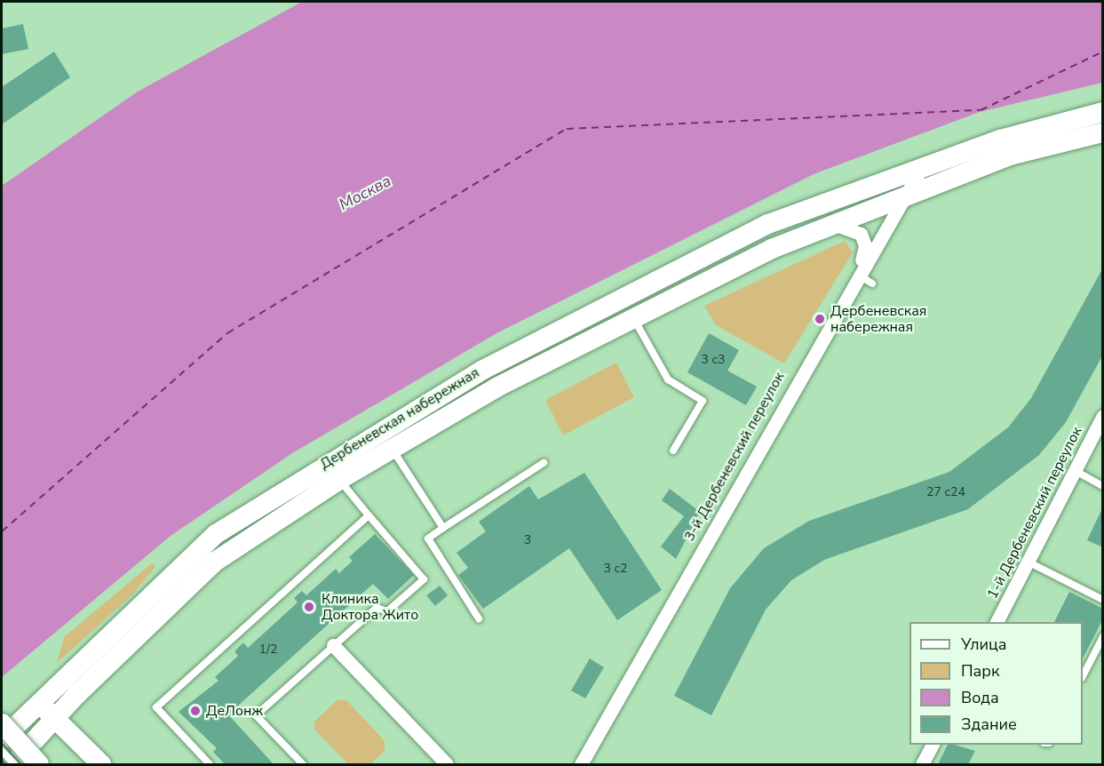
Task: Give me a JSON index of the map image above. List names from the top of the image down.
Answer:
{
  "streets": {
    "main road": ["Дербеневская набережная"],
    "street": ["3-й Дербеневский переулок", "1-й Дербеневский переулок"]
  },
  "crossings": [
    ["Дербеневская набережная", "3-й Дербеневский переулок"]
  ],
  "water": ["Москва"],
  "places": ["Дербеневская набережная", "Клиника Доктора Жито", "ДеЛонж"],
  "house_numbers": [
    "3 с3",
    "27 с24",
    "3",
    "3 с2",
    "1/2"
  ],
  "legend": [
    "Улица",
    "Парк",
    "Вода",
    "Здание"
  ]
}
